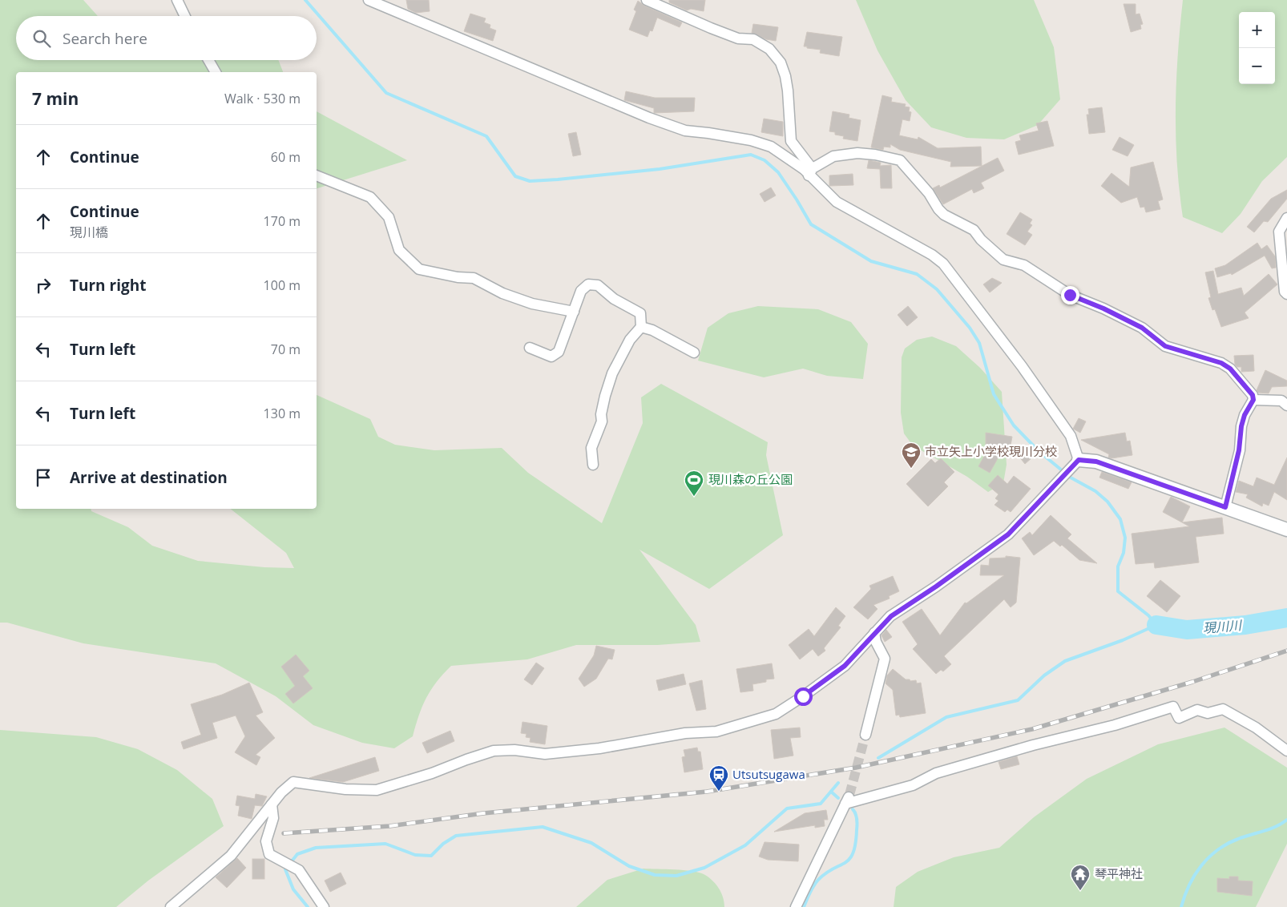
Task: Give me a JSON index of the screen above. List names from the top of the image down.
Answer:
{
  "water": ["現川川"],
  "places": {
    "school or university": ["市立矢上小学校現川分校"],
    "sports": ["現川森の丘公園"],
    "station": ["Utsutsugawa"],
    "temple": ["琴平神社"]
  },
  "page": {
    "map_buttons": ["+", "−"],
    "search": "Search here",
    "heading": ["7 min", "Walk · 530 m"],
    "list": [
      ["Continue", "60 m"],
      ["Continue", "現川橋", "170 m"],
      ["Turn right", "100 m"],
      ["Turn left", "70 m"],
      ["Turn left", "130 m"],
      "Arrive at destination"
    ]
  }
}
